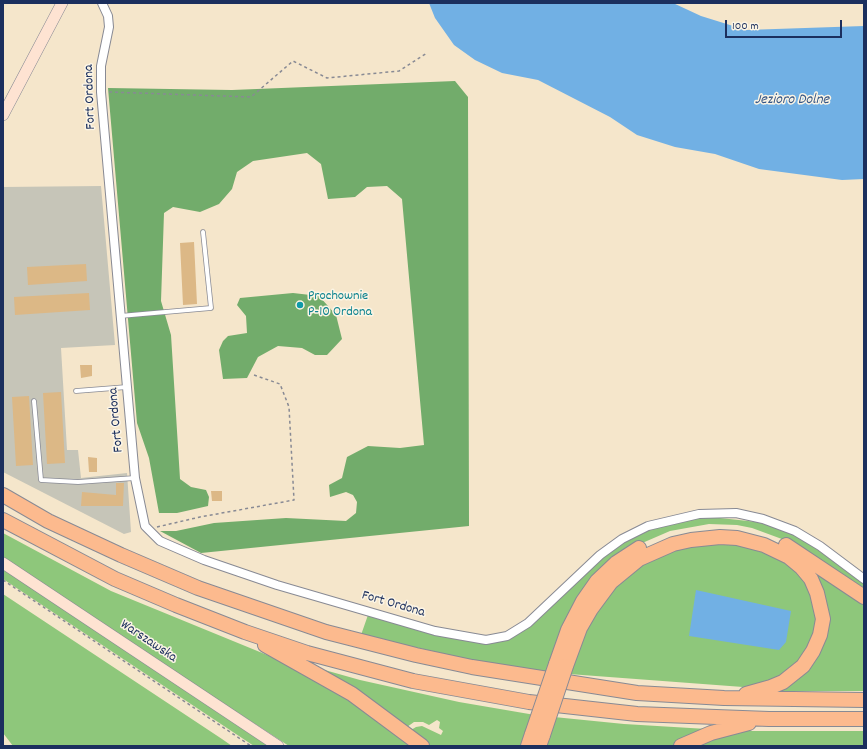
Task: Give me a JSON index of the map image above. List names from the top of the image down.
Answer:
{
  "streets": {
    "main road": ["Warszawska"],
    "street": ["Fort Ordona"]
  },
  "water": ["Jezioro Dolne"],
  "places": ["Prochownie P-10 Ordona"],
  "scale_bar": "100 m"
}
